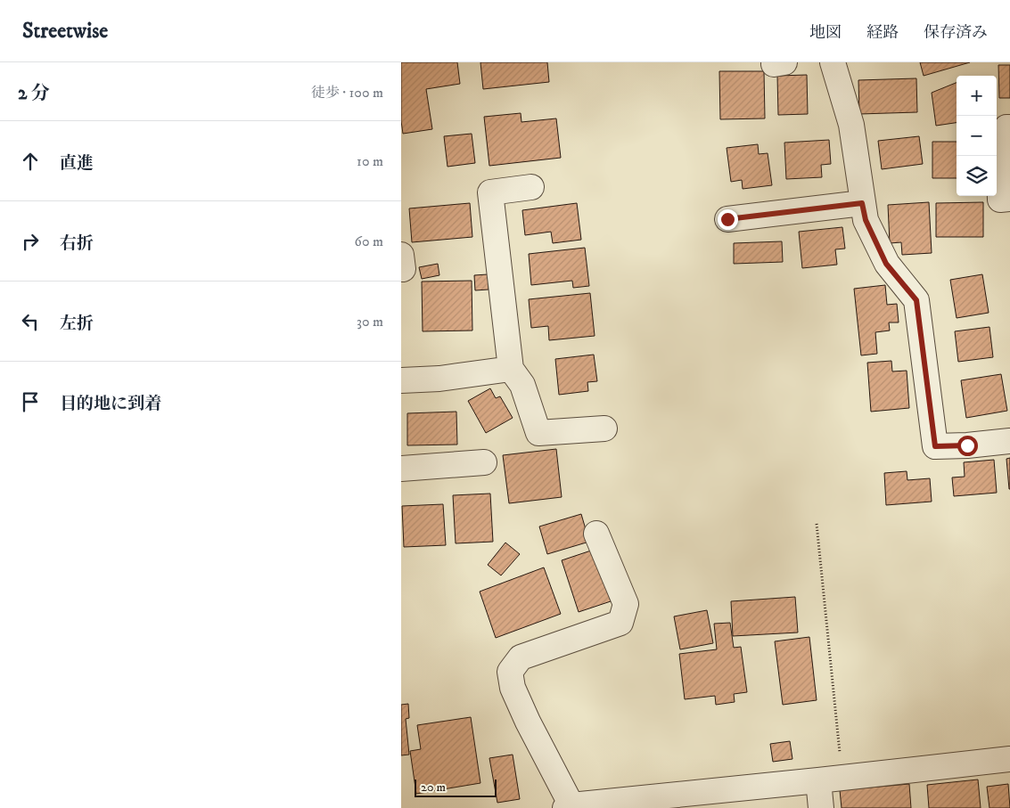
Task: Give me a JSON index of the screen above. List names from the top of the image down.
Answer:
{
  "scale_bar": "20 m",
  "page": {
    "header": "Streetwise",
    "nav": ["地図", "経路", "保存済み"],
    "heading": ["2 分", "徒歩 · 100 m"],
    "map_buttons": ["+", "−"],
    "list": [
      ["直進", "10 m"],
      ["右折", "60 m"],
      ["左折", "30 m"],
      "目的地に到着"
    ],
    "scale": "20 m"
  }
}
